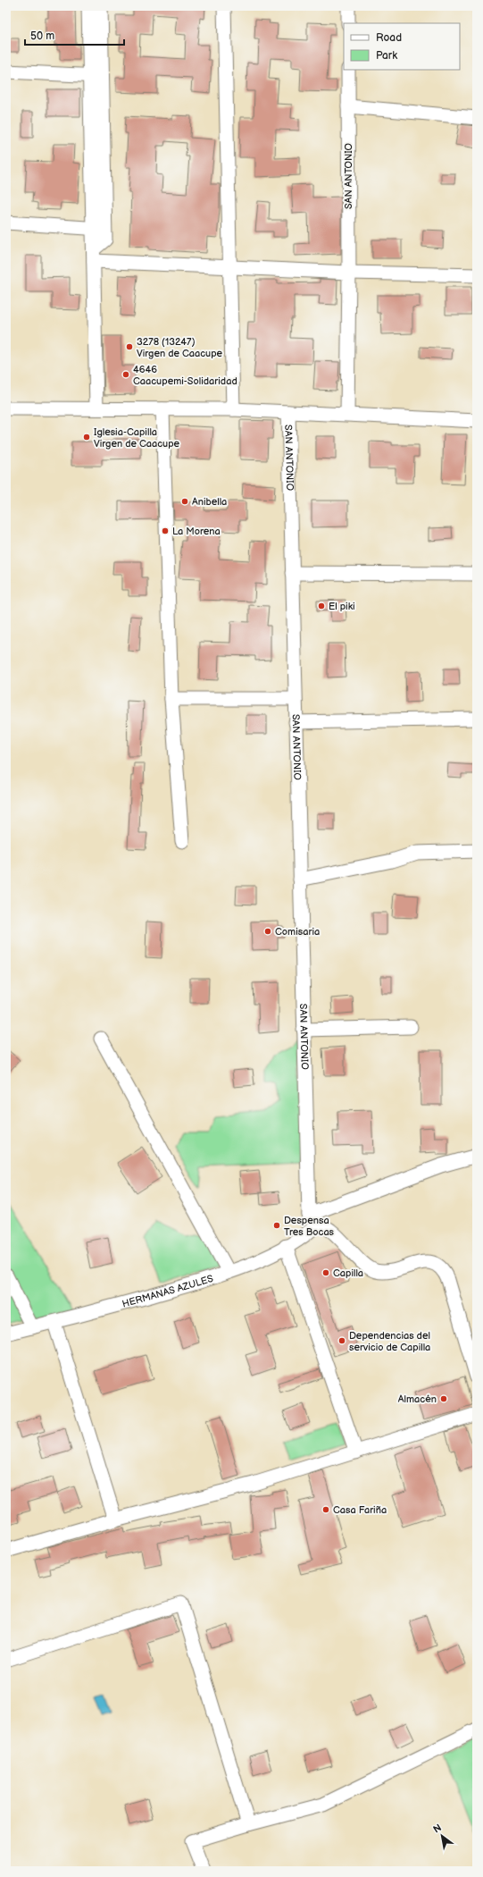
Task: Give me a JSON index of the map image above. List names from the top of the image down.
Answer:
{
  "streets": {
    "street": ["SAN ANTONIO", "HERMANAS AZULES"]
  },
  "crossings": [
    ["SAN ANTONIO", "HERMANAS AZULES"]
  ],
  "places": [
    "3278 (13247) Virgen de Caacupe",
    "4646 Caacupemi-Solidaridad",
    "Iglesia-Capilla Virgen de Caacupe",
    "Anibella",
    "La Morena",
    "El piki",
    "Comisaria",
    "Despensa Tres Bocas",
    "Capilla",
    "Dependencias del servicio de Capilla",
    "Almacén",
    "Casa Fariña"
  ],
  "legend": ["Road", "Park"],
  "scale_bar": "50 m",
  "north": "top left"
}
